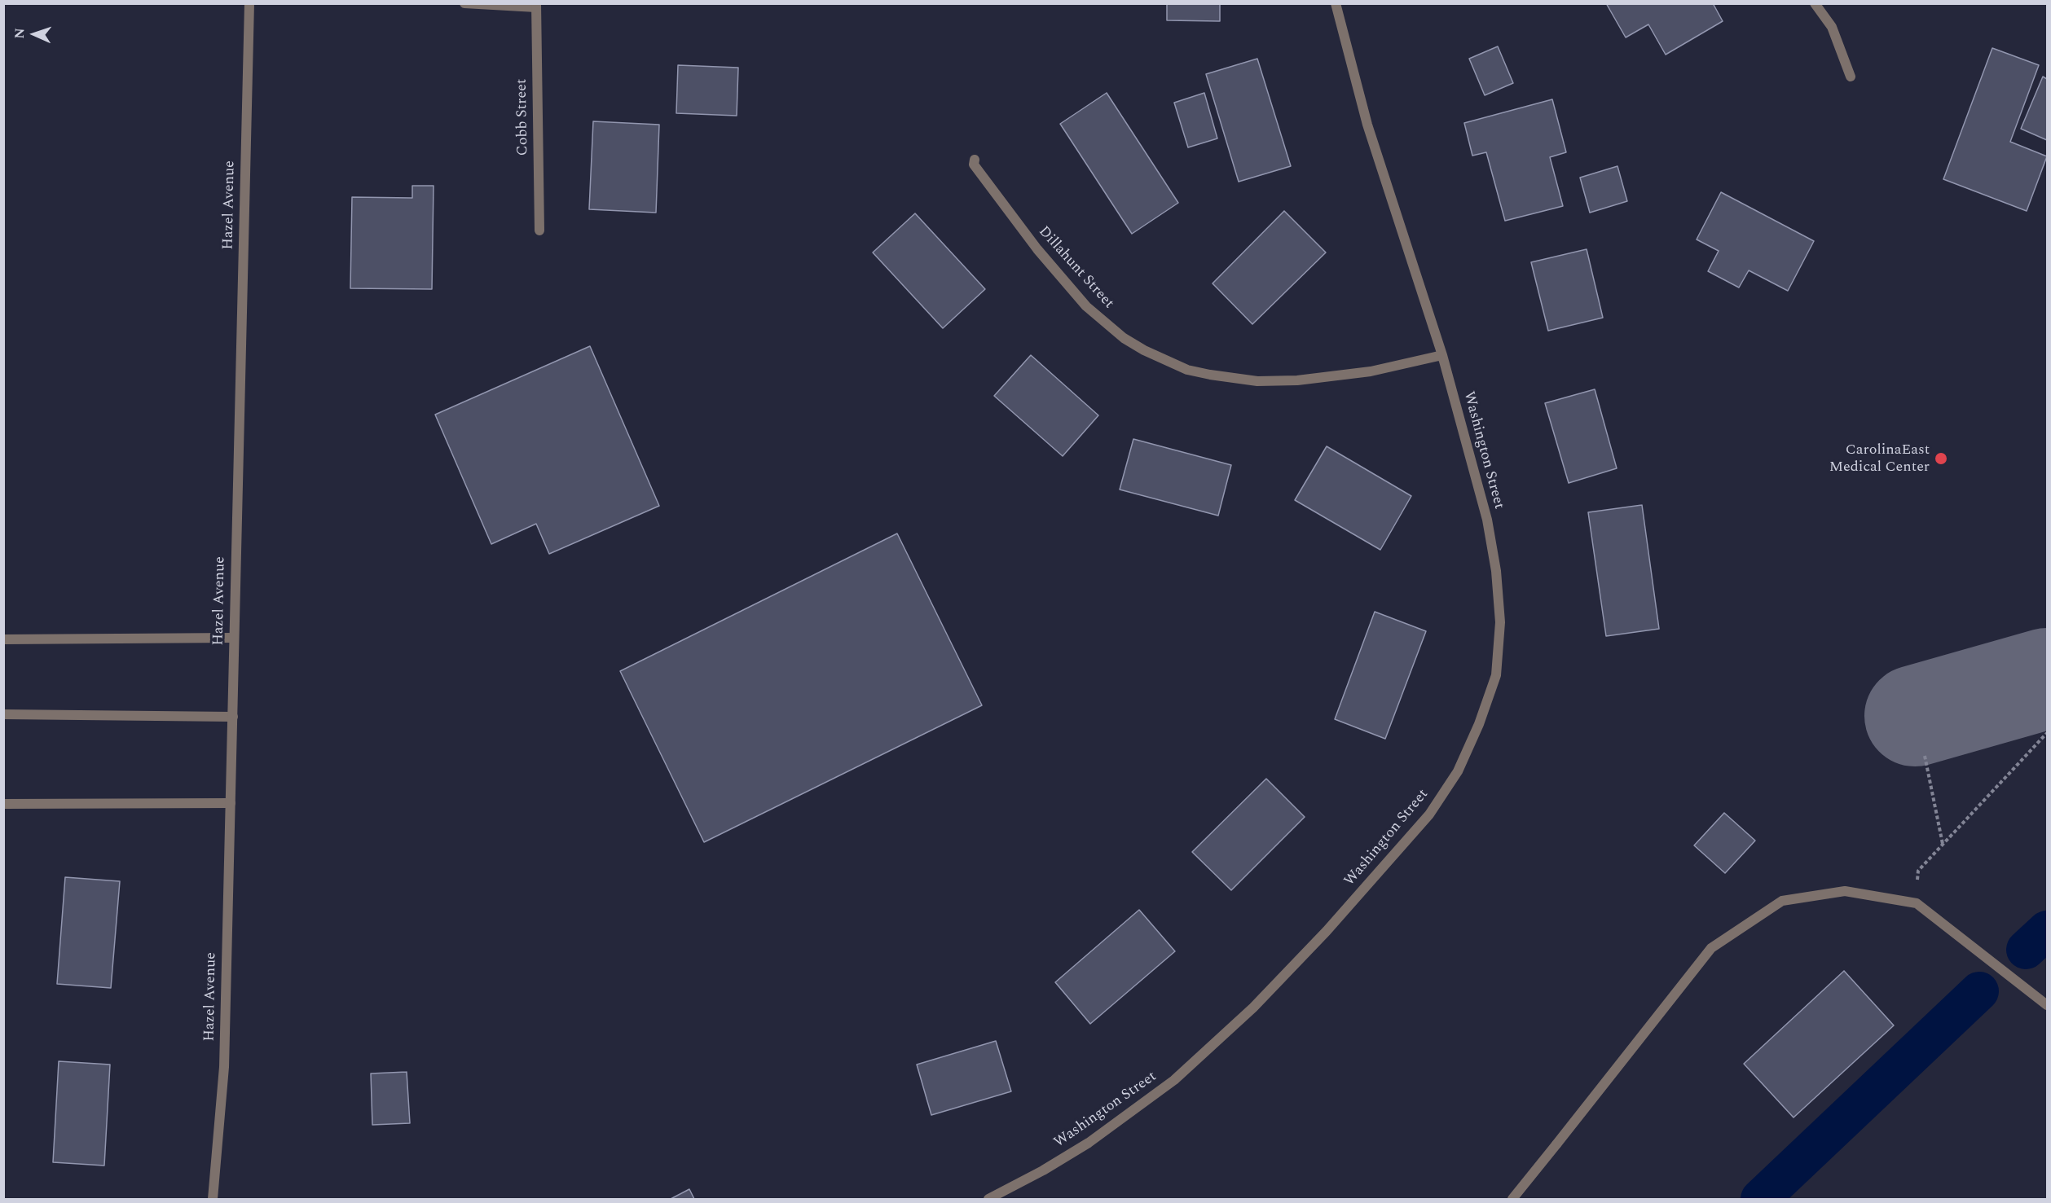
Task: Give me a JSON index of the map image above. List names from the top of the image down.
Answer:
{
  "streets": {
    "street": [
      "Cobb Street",
      "Hazel Avenue",
      "Dillahunt Street",
      "Washington Street"
    ]
  },
  "crossings": [
    ["Dillahunt Street", "Washington Street"]
  ],
  "places": ["CarolinaEast Medical Center"],
  "north": "left"
}
